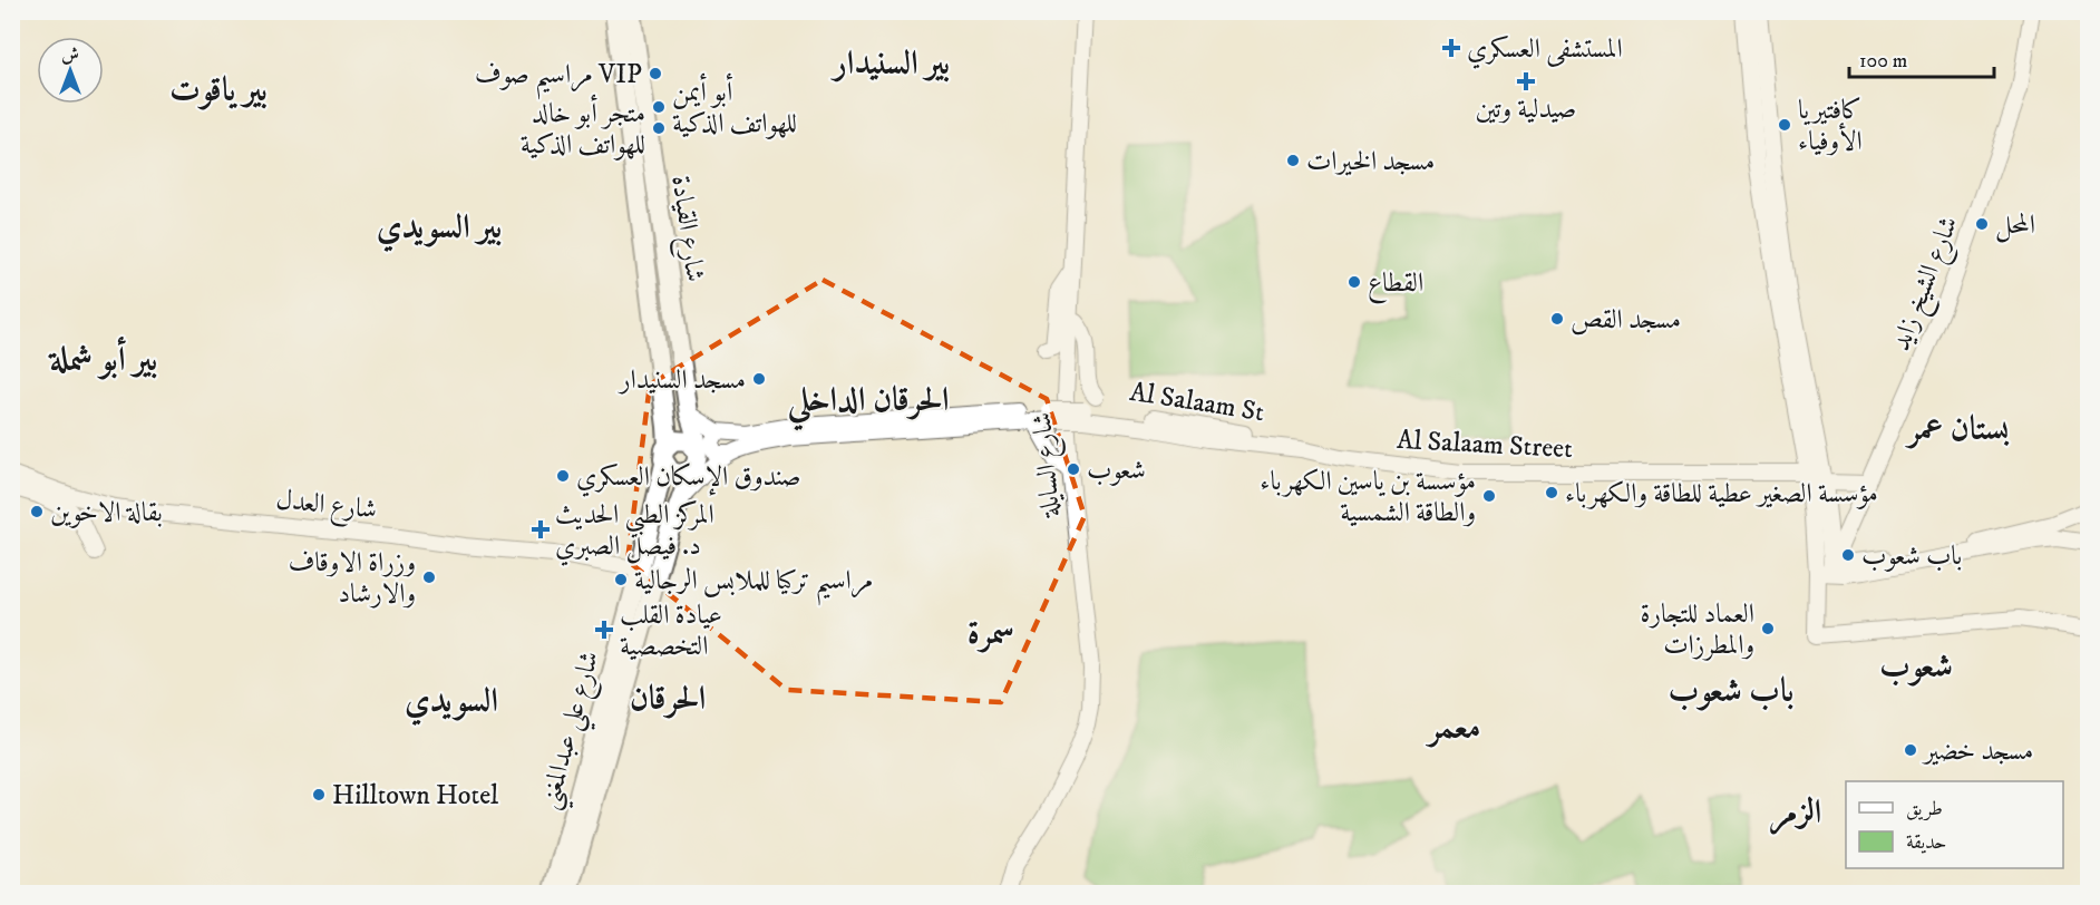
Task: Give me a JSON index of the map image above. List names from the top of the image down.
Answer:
{
  "streets": {
    "main road": [
      "شارع القيادة",
      "شارع الشيخ زايد",
      "Al Salaam St",
      "Al Salaam Street",
      "شارع السايلة",
      "شارع العدل",
      "شارع علي عبدالمغني"
    ]
  },
  "crossings": [
    ["شارع القيادة", "شارع علي عبدالمغني"],
    ["Al Salaam St", "Al Salaam Street"],
    ["شارع العدل", "شارع علي عبدالمغني"]
  ],
  "districts": [
    "بير السنيدار",
    "بير ياقوت",
    "بير السويدي",
    "بير أبو شملة",
    "الحرقان الداخلي",
    "بستان عمر",
    "سمرة",
    "شعوب",
    "باب شعوب",
    "الحرقان",
    "السويدي",
    "معمر",
    "الزمر"
  ],
  "places": {
    "health": [
      "المستشفى العسكري",
      "صيدلية وتين",
      "المركز الطبي الحديث د. فيصل الصبري",
      "عيادة القلب التخصصية"
    ],
    "other": [
      "مراسيم صوف VIP",
      "أبو أيمن للهواتف الذكية",
      "كافتيريا الأوفياء",
      "متجر أبو خالد للهواتف الذكية",
      "مسجد الخيرات",
      "المحل",
      "القطاع",
      "مسجد القص",
      "مسجد السنيدار",
      "شعوب",
      "صندوق الإسكان العسكري",
      "مؤسسة الصغير عطية للطاقة والكهرباء",
      "مؤسسة بن ياسين الكهرباء والطاقة الشمسية",
      "بقالة الاخوين",
      "باب شعوب",
      "وزراة الاوقاف والارشاد",
      "مراسيم تركيا للملابس الرجالية",
      "العماد للتجارة والمطرزات",
      "مسجد خضير",
      "Hilltown Hotel"
    ]
  },
  "legend": ["طريق", "حديقة"],
  "scale_bar": "100 m",
  "north": "top"
}
